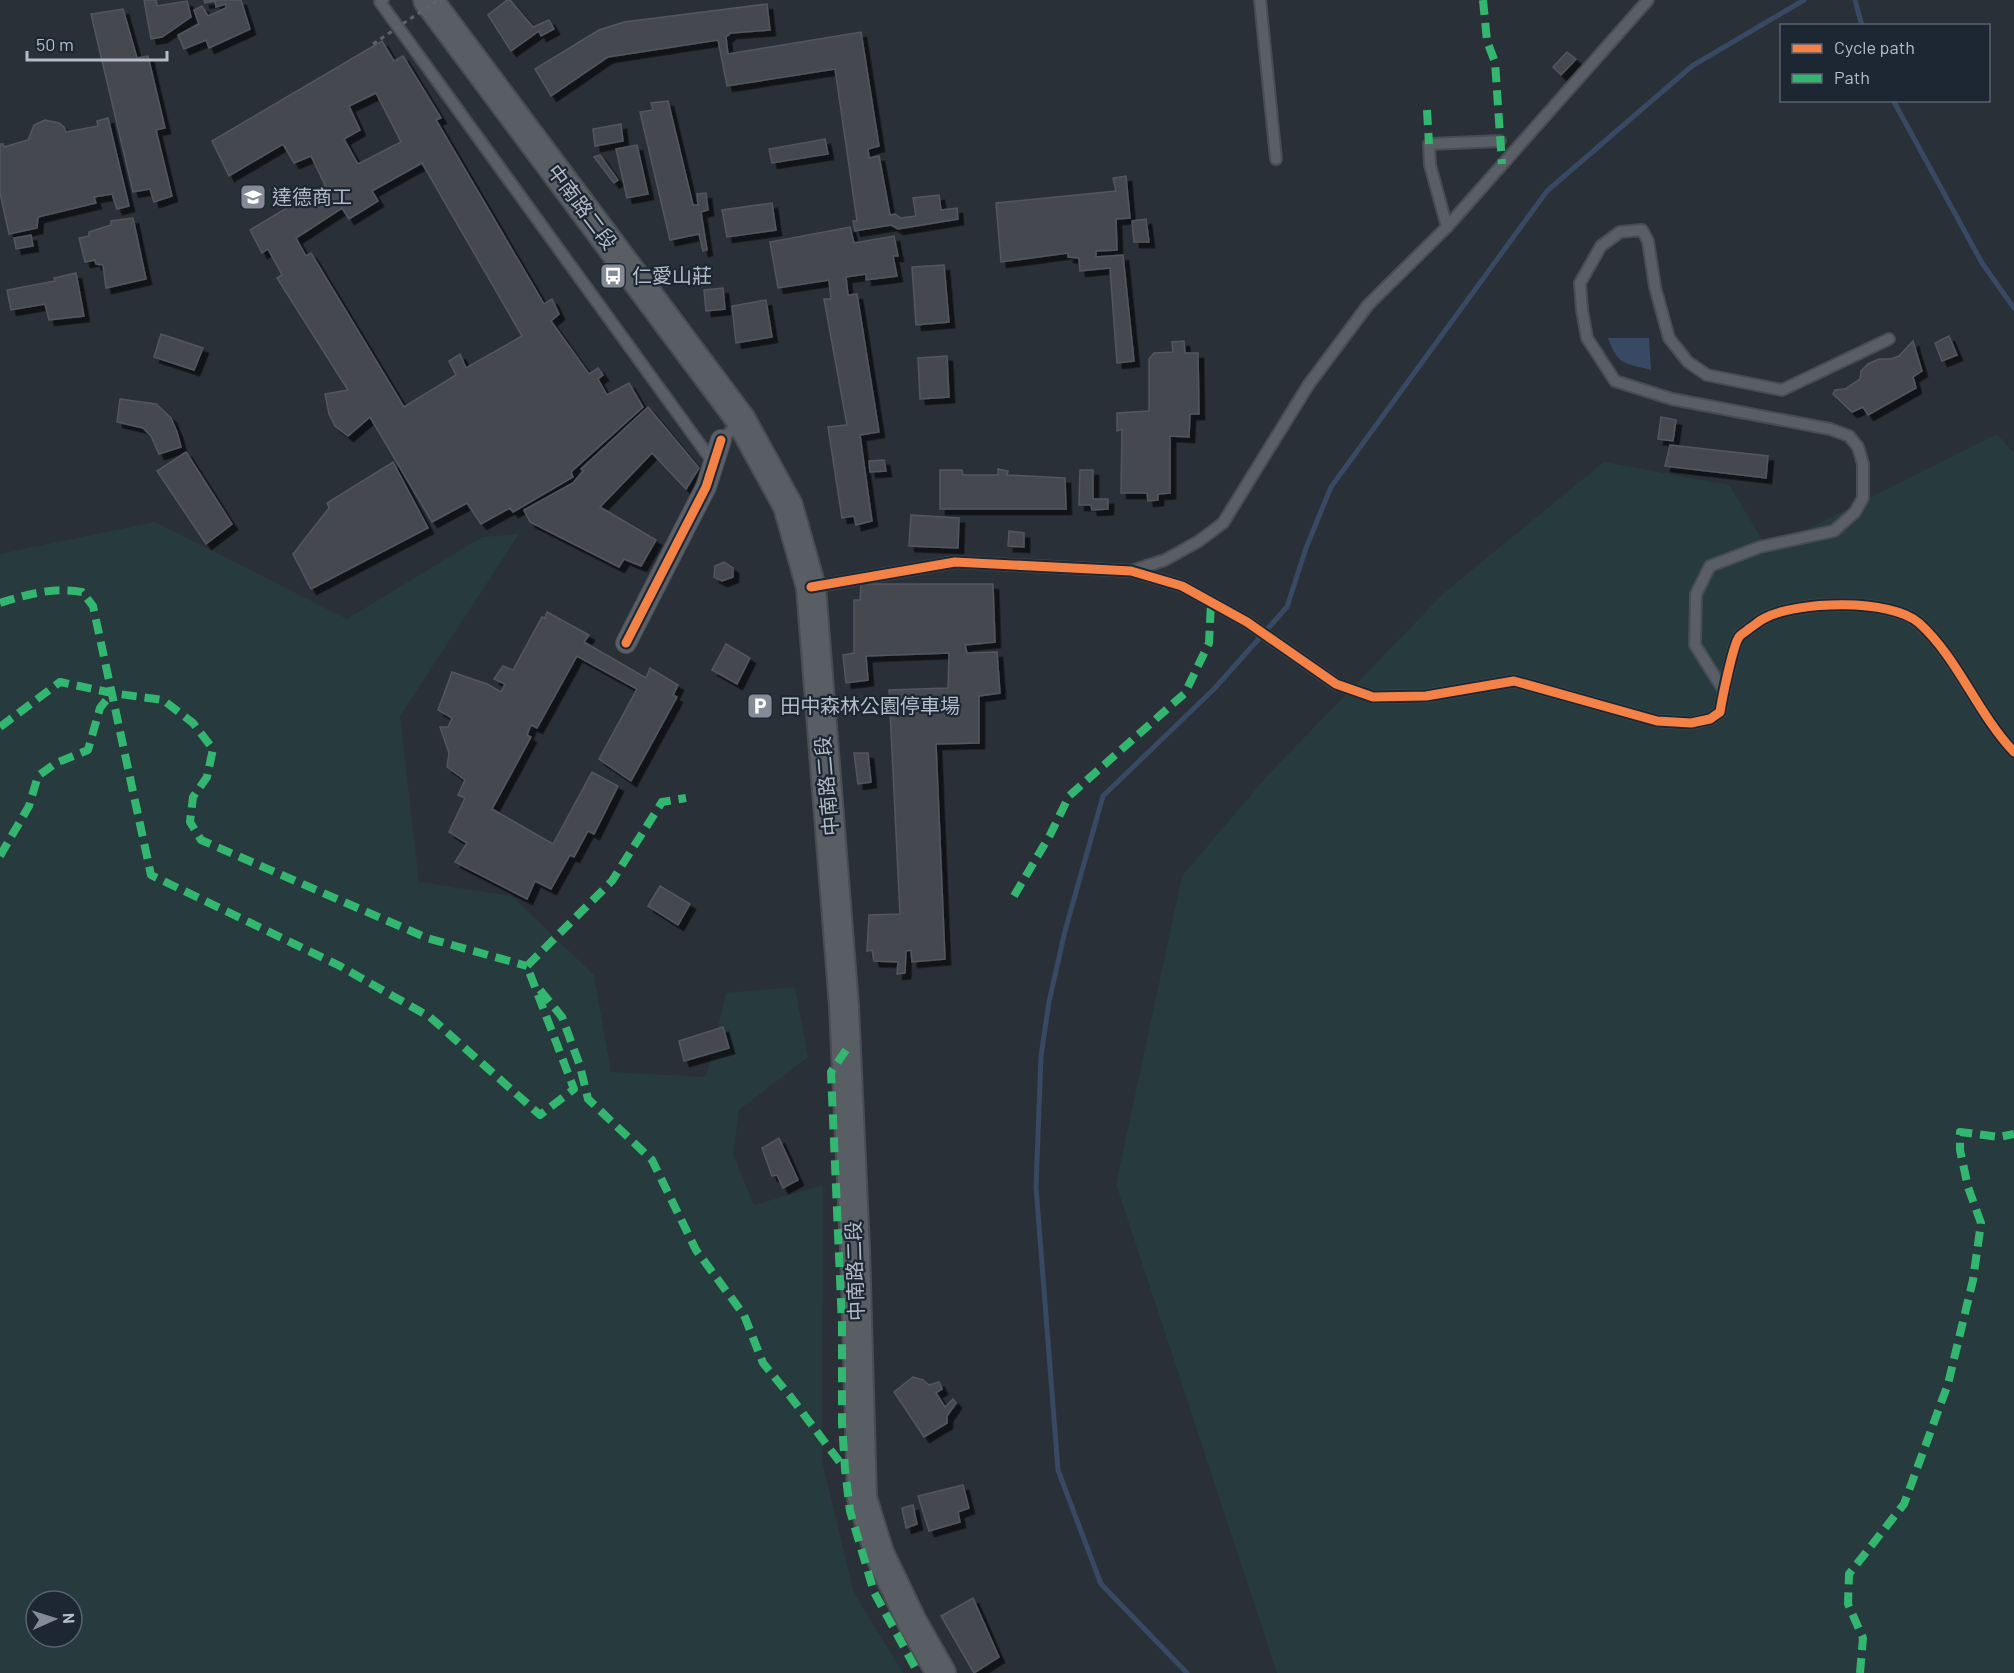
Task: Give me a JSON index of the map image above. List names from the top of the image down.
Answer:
{
  "streets": {
    "main road": ["中南路二段"]
  },
  "places": {
    "school or university": ["達德商工"],
    "bus stop": ["仁愛山莊"],
    "parking": ["田中森林公園停車場"]
  },
  "legend": ["Cycle path", "Path"],
  "scale_bar": "50 m",
  "north": "right"
}
